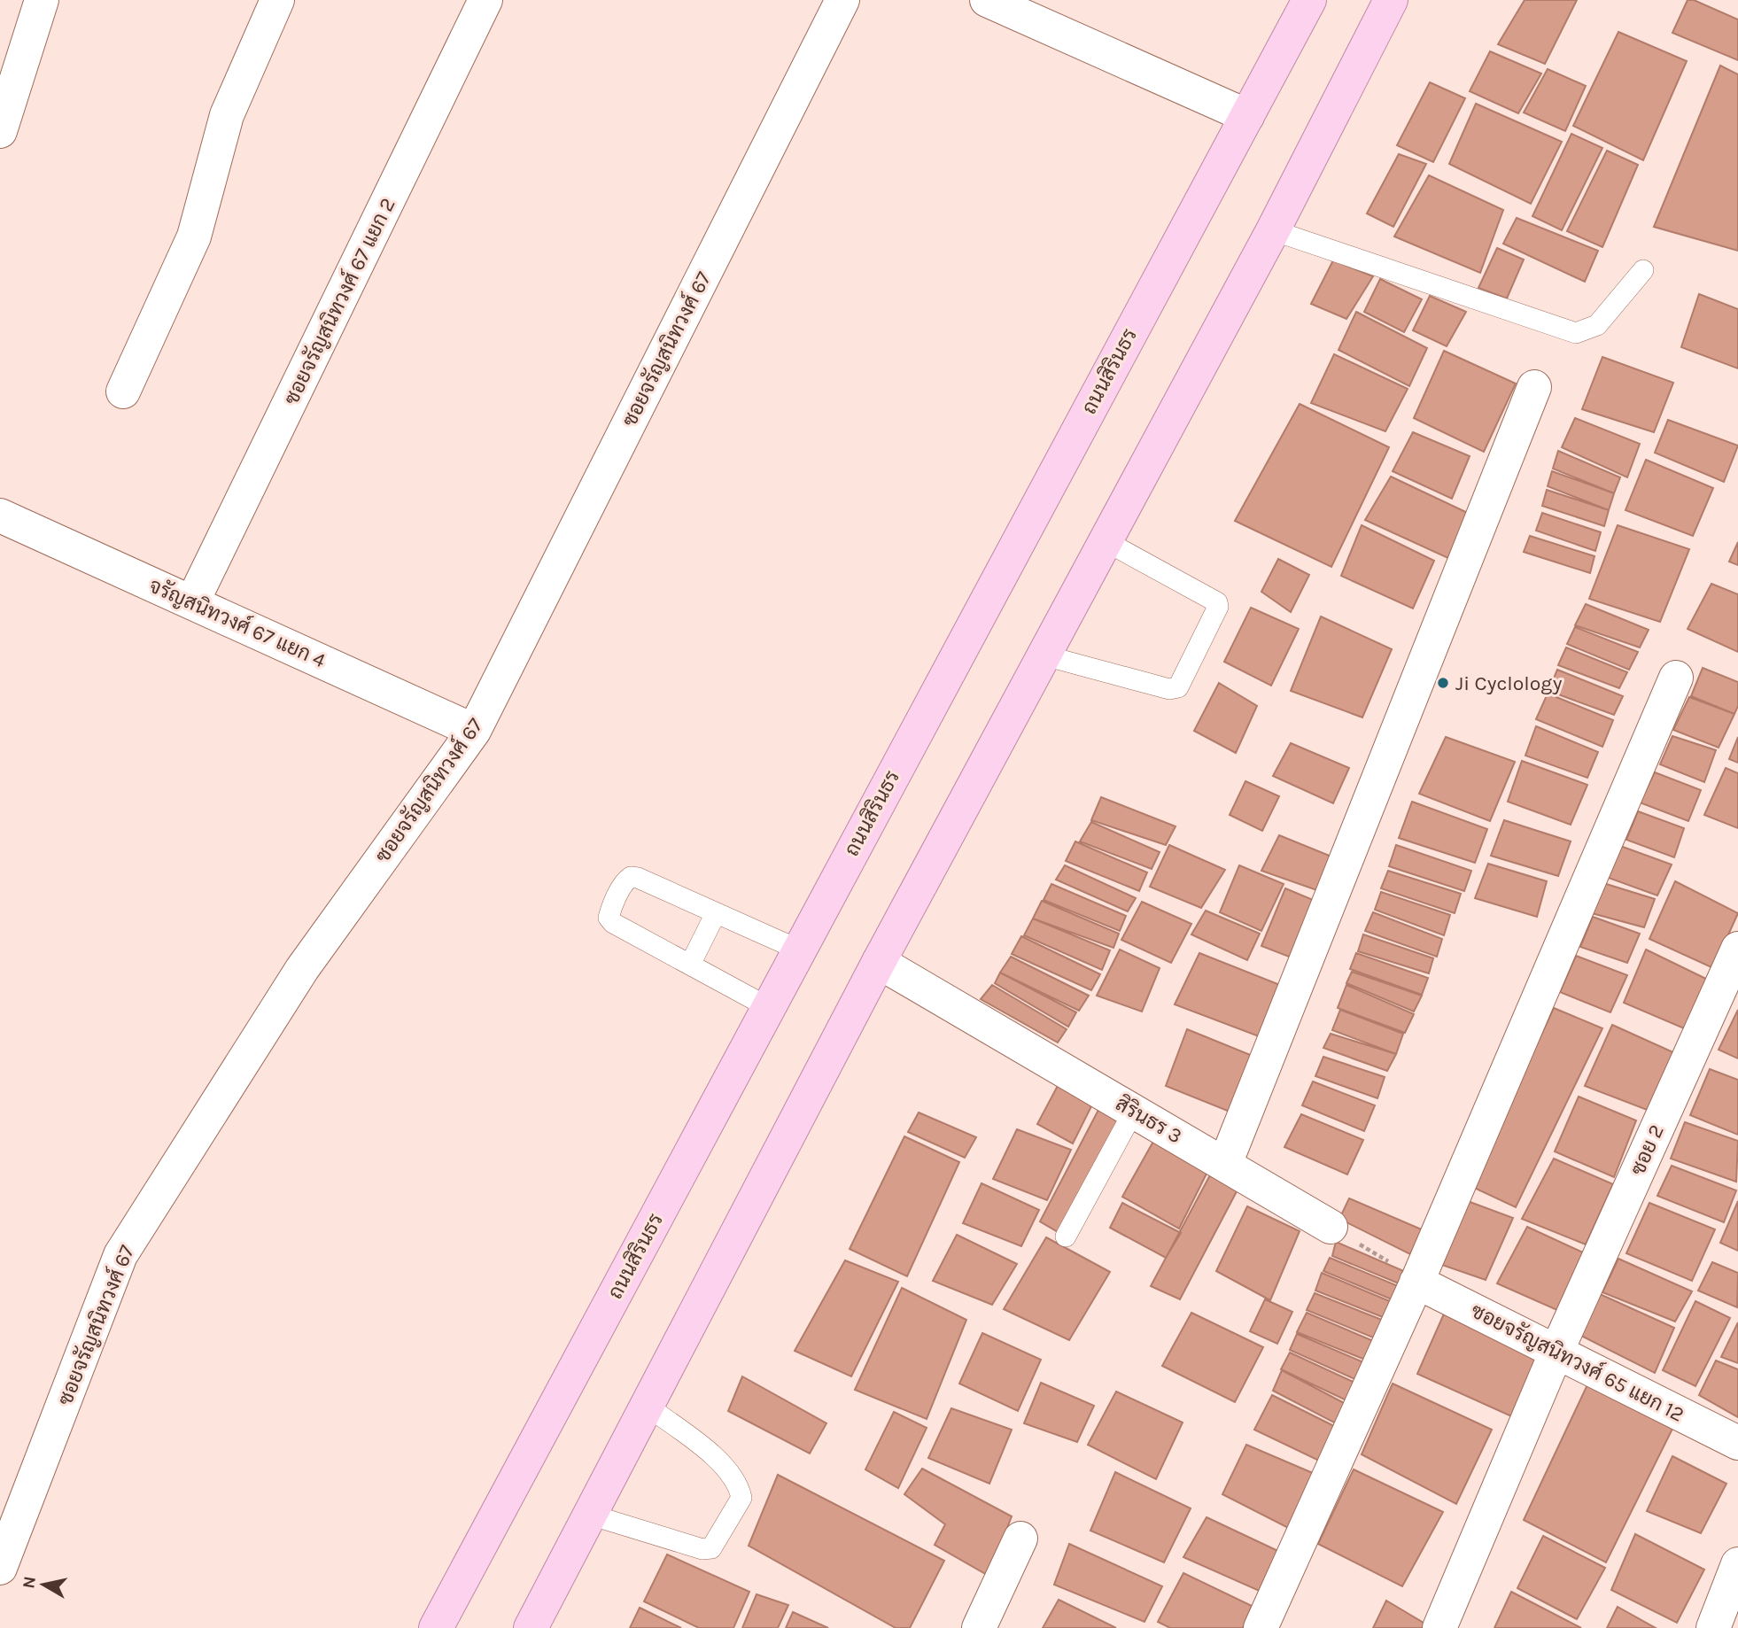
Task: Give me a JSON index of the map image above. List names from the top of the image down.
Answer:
{
  "streets": {
    "main road": ["ถนนสิรินธร"],
    "street": [
      "ซอยจรัญสนิทวงศ์ 67 แยก 2",
      "ซอยจรัญสนิทวงศ์ 67",
      "จรัญสนิทวงศ์ 67 แยก 4",
      "สิรินธร 3",
      "ซอย 2",
      "ซอยจรัญสนิทวงศ์ 65 แยก 12"
    ]
  },
  "crossings": [
    ["ซอยจรัญสนิทวงศ์ 67 แยก 2", "จรัญสนิทวงศ์ 67 แยก 4"],
    ["ซอยจรัญสนิทวงศ์ 67", "จรัญสนิทวงศ์ 67 แยก 4"],
    ["ซอย 2", "ซอยจรัญสนิทวงศ์ 65 แยก 12"]
  ],
  "places": ["Ji Cyclology"],
  "north": "left"
}
